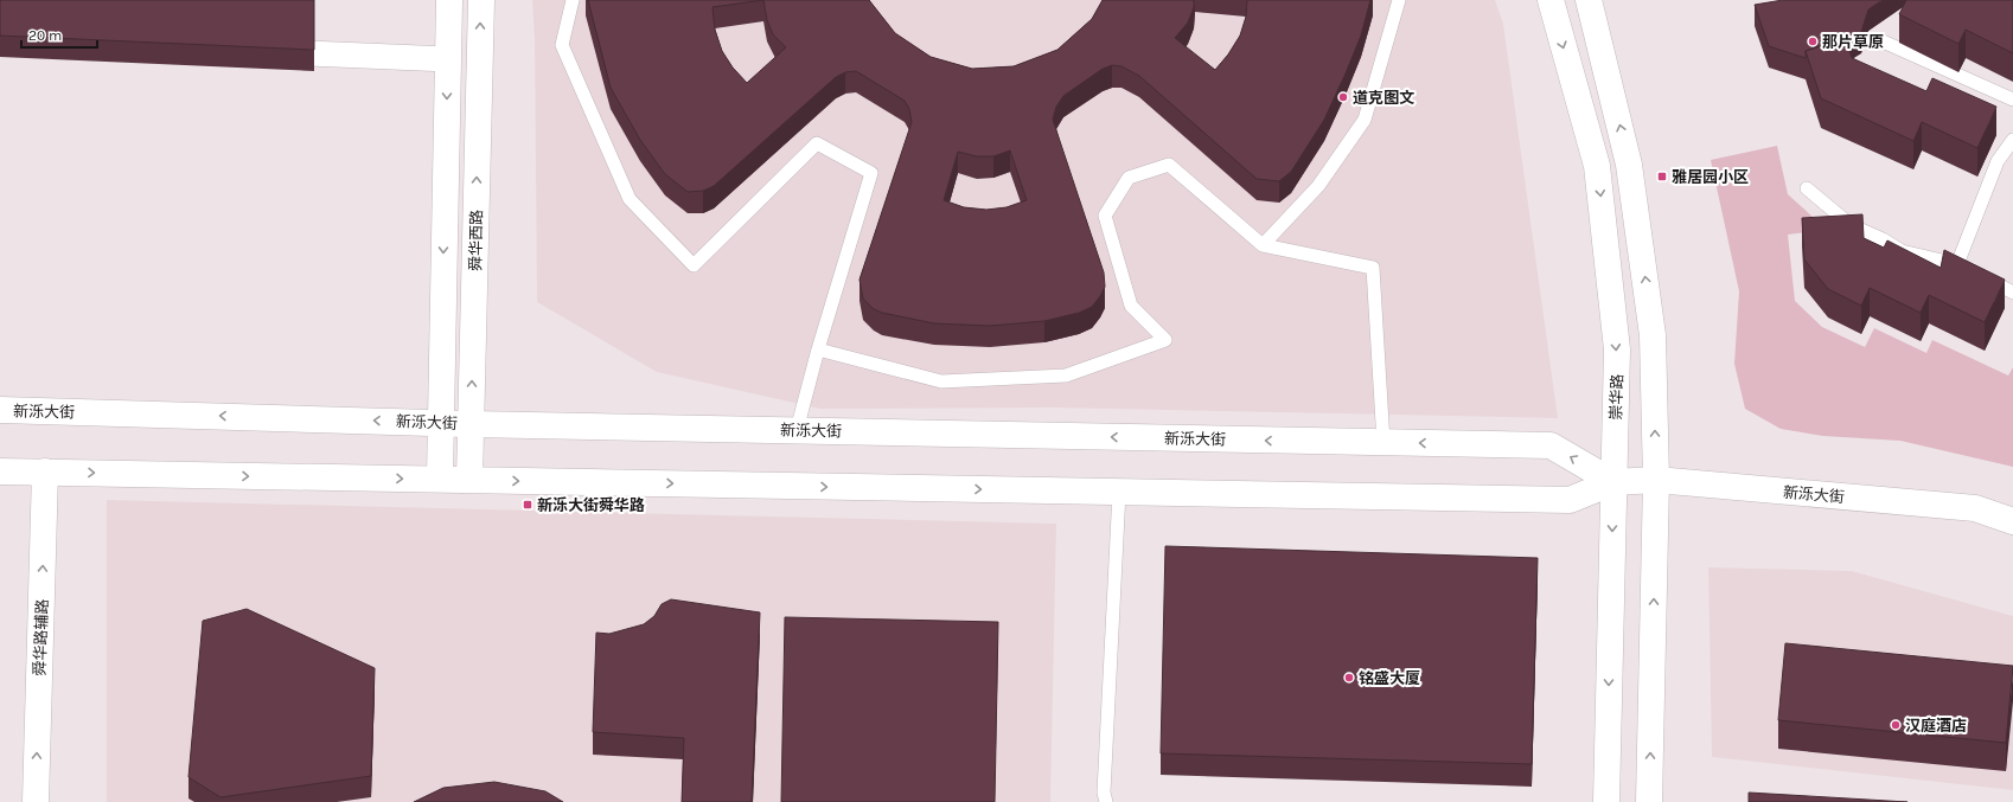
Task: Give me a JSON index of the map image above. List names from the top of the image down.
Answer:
{
  "streets": {
    "main road": [
      "舜华西路",
      "崇华路",
      "新泺大街",
      "舜华路辅路"
    ]
  },
  "crossings": [
    ["舜华西路", "新泺大街"],
    ["崇华路", "新泺大街"],
    ["新泺大街", "舜华路辅路"]
  ],
  "one_way": ["舜华路辅路"],
  "places": {
    "other": [
      "那片草原",
      "道克图文",
      "铭盛大厦",
      "汉庭酒店"
    ],
    "transit": ["雅居园小区", "新泺大街舜华路"]
  },
  "scale_bar": "20 m"
}
